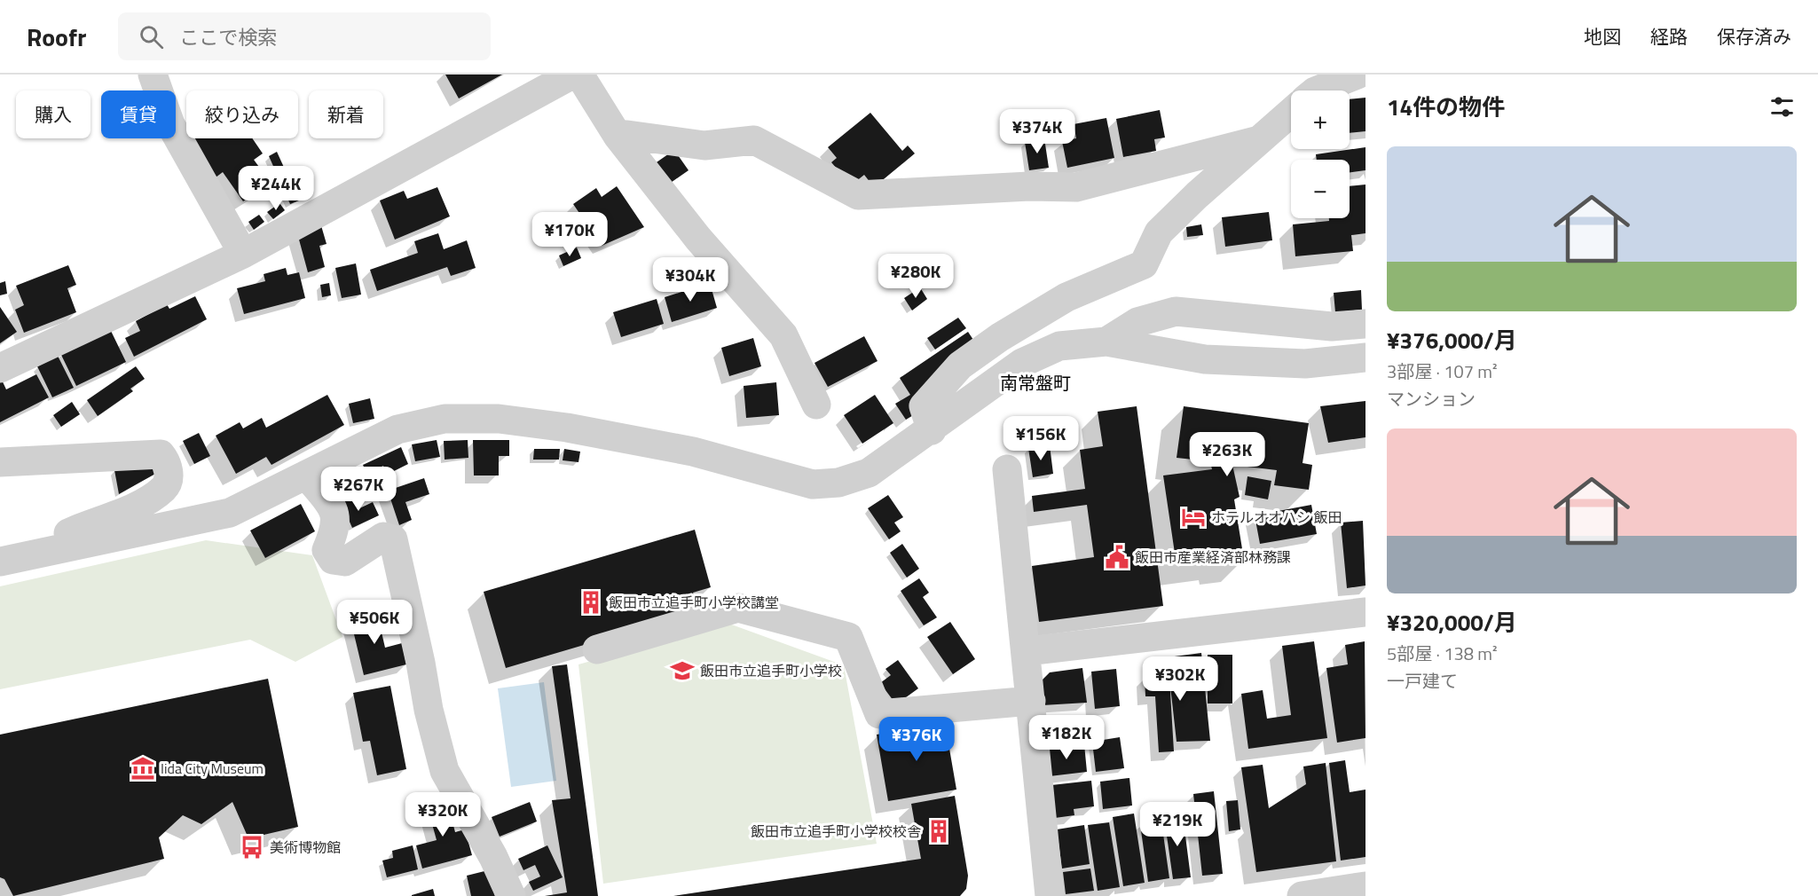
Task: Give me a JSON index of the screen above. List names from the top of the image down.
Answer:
{
  "districts": ["南常盤町"],
  "places": {
    "hotel": ["ホテルオオハシ 飯田"],
    "public building": ["飯田市産業経済部林務課"],
    "building": ["飯田市立追手町小学校講堂", "飯田市立追手町小学校校舎"],
    "school or university": ["飯田市立追手町小学校"],
    "museum": ["Iida City Museum"],
    "bus stop": ["美術博物館"]
  },
  "page": {
    "header": "Roofr",
    "search": "ここで検索",
    "nav": ["地図", "経路", "保存済み"],
    "heading": "14件の物件",
    "map_buttons": ["+", "−"],
    "chip": [
      "購入",
      "賃貸",
      "絞り込み",
      "新着"
    ],
    "price": [
      "¥374K",
      "¥244K",
      "¥170K",
      "¥280K",
      "¥304K",
      "¥156K",
      "¥263K",
      "¥267K",
      "¥506K",
      "¥302K",
      "¥182K",
      "¥376K",
      "¥320K",
      "¥219K"
    ],
    "list": [
      {
        "name": "¥376,000/月",
        "note": "3部屋 · 107 m² · マンション"
      },
      {
        "name": "¥320,000/月",
        "note": "5部屋 · 138 m² · 一戸建て"
      }
    ]
  }
}
